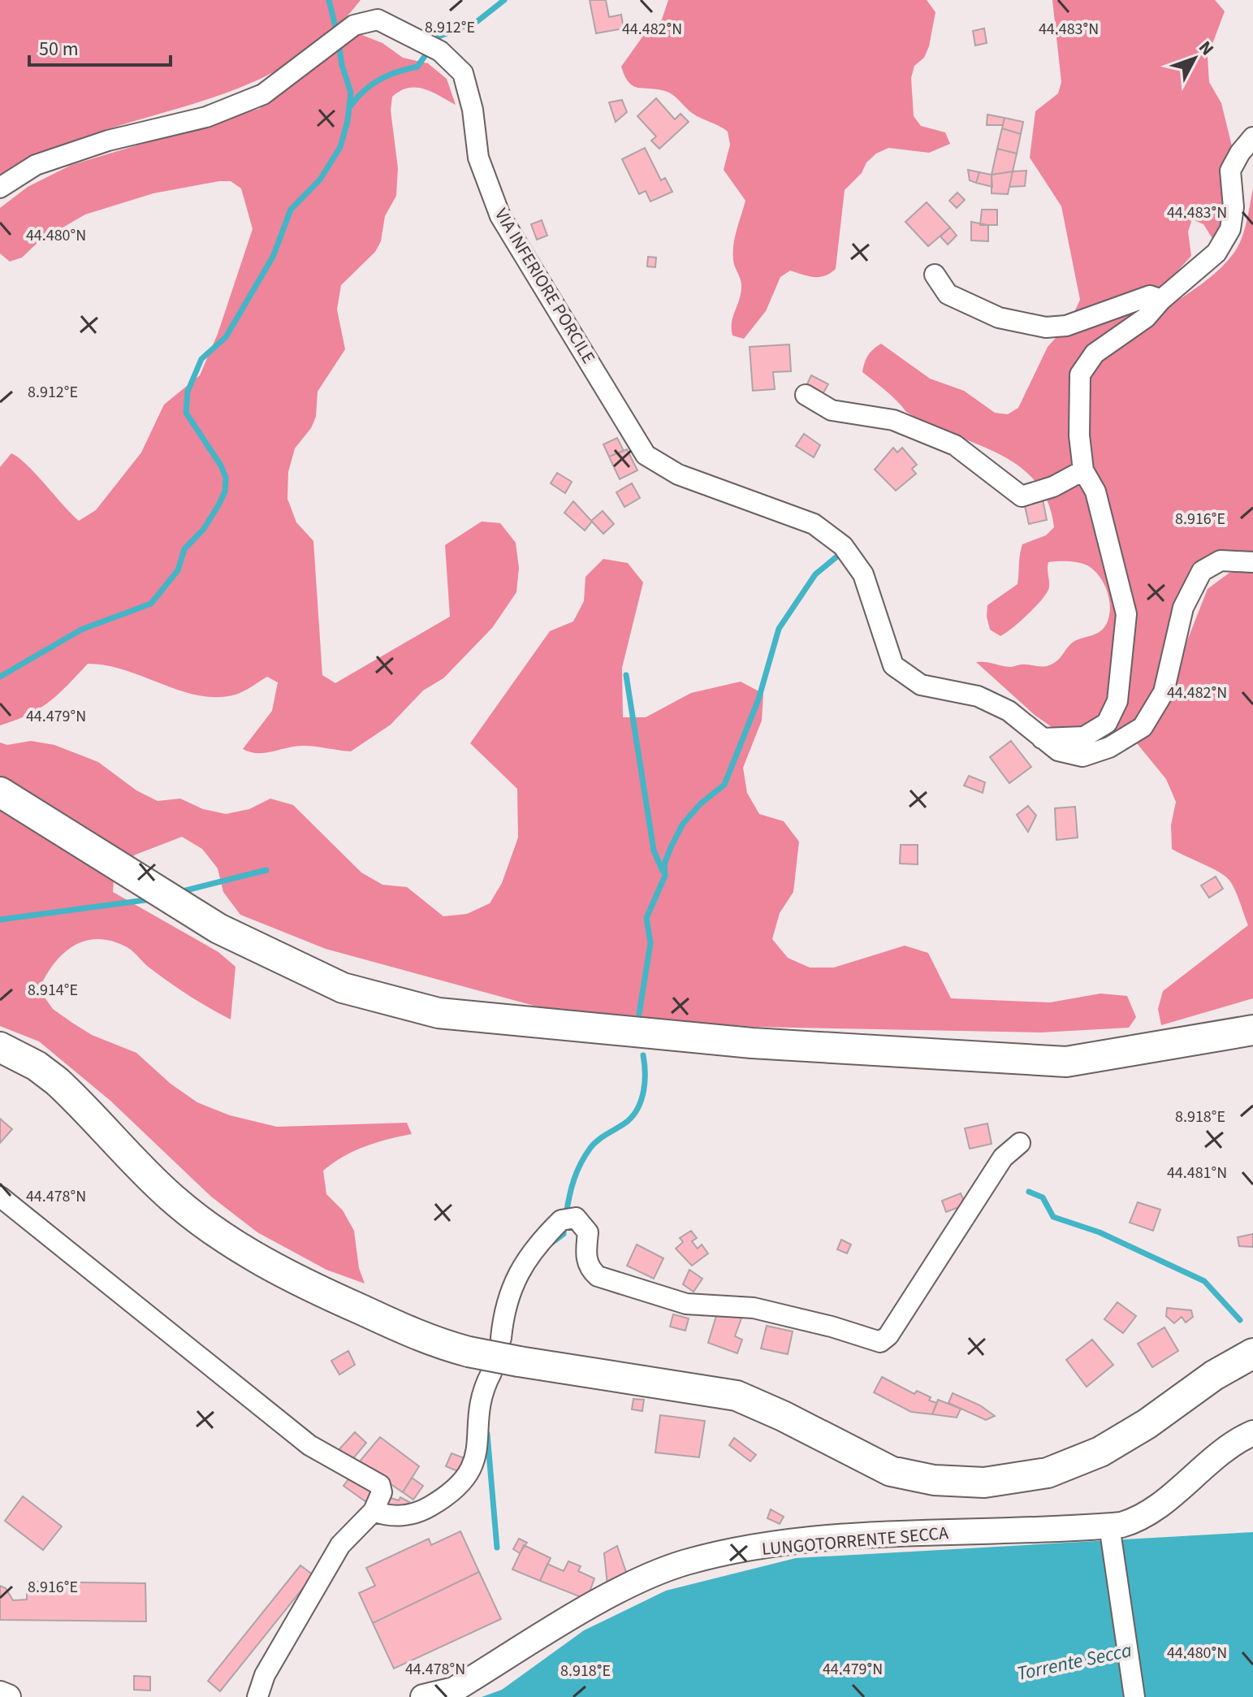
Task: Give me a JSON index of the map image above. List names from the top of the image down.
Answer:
{
  "streets": {
    "main road": ["LUNGOTORRENTE SECCA"],
    "street": ["VIA INFERIORE PORCILE"]
  },
  "water": ["Torrente Secca"],
  "scale_bar": "50 m",
  "north": "top right",
  "coordinates": [
    "8.912°E",
    "44.482°N",
    "44.483°N",
    "44.480°N",
    "8.916°E",
    "44.479°N",
    "8.914°E",
    "8.918°E",
    "44.481°N",
    "44.478°N"
  ]
}
